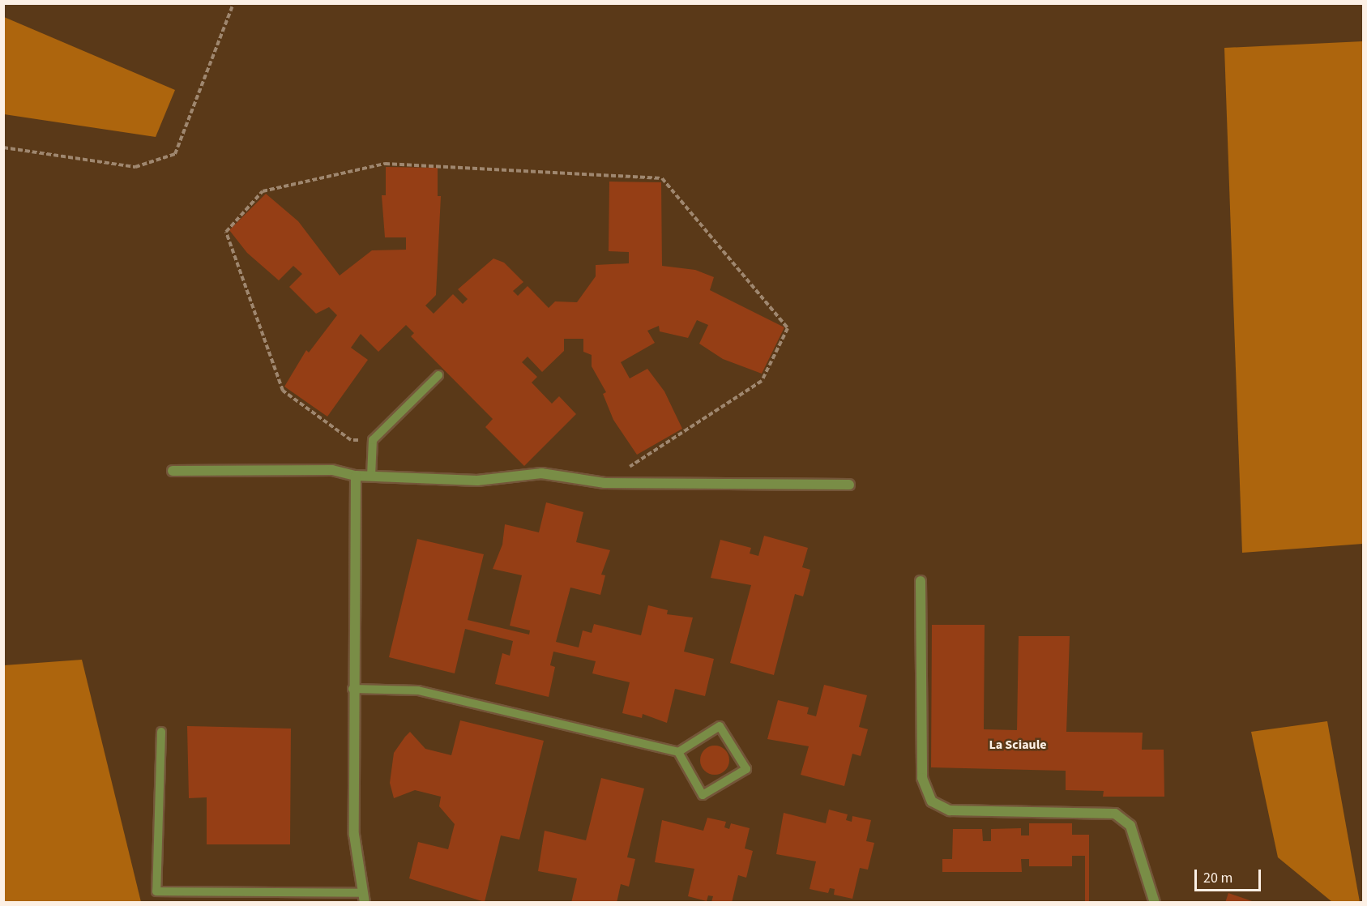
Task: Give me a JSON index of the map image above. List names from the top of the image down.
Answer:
{
  "districts": ["La Sciaule"],
  "scale_bar": "20 m"
}
